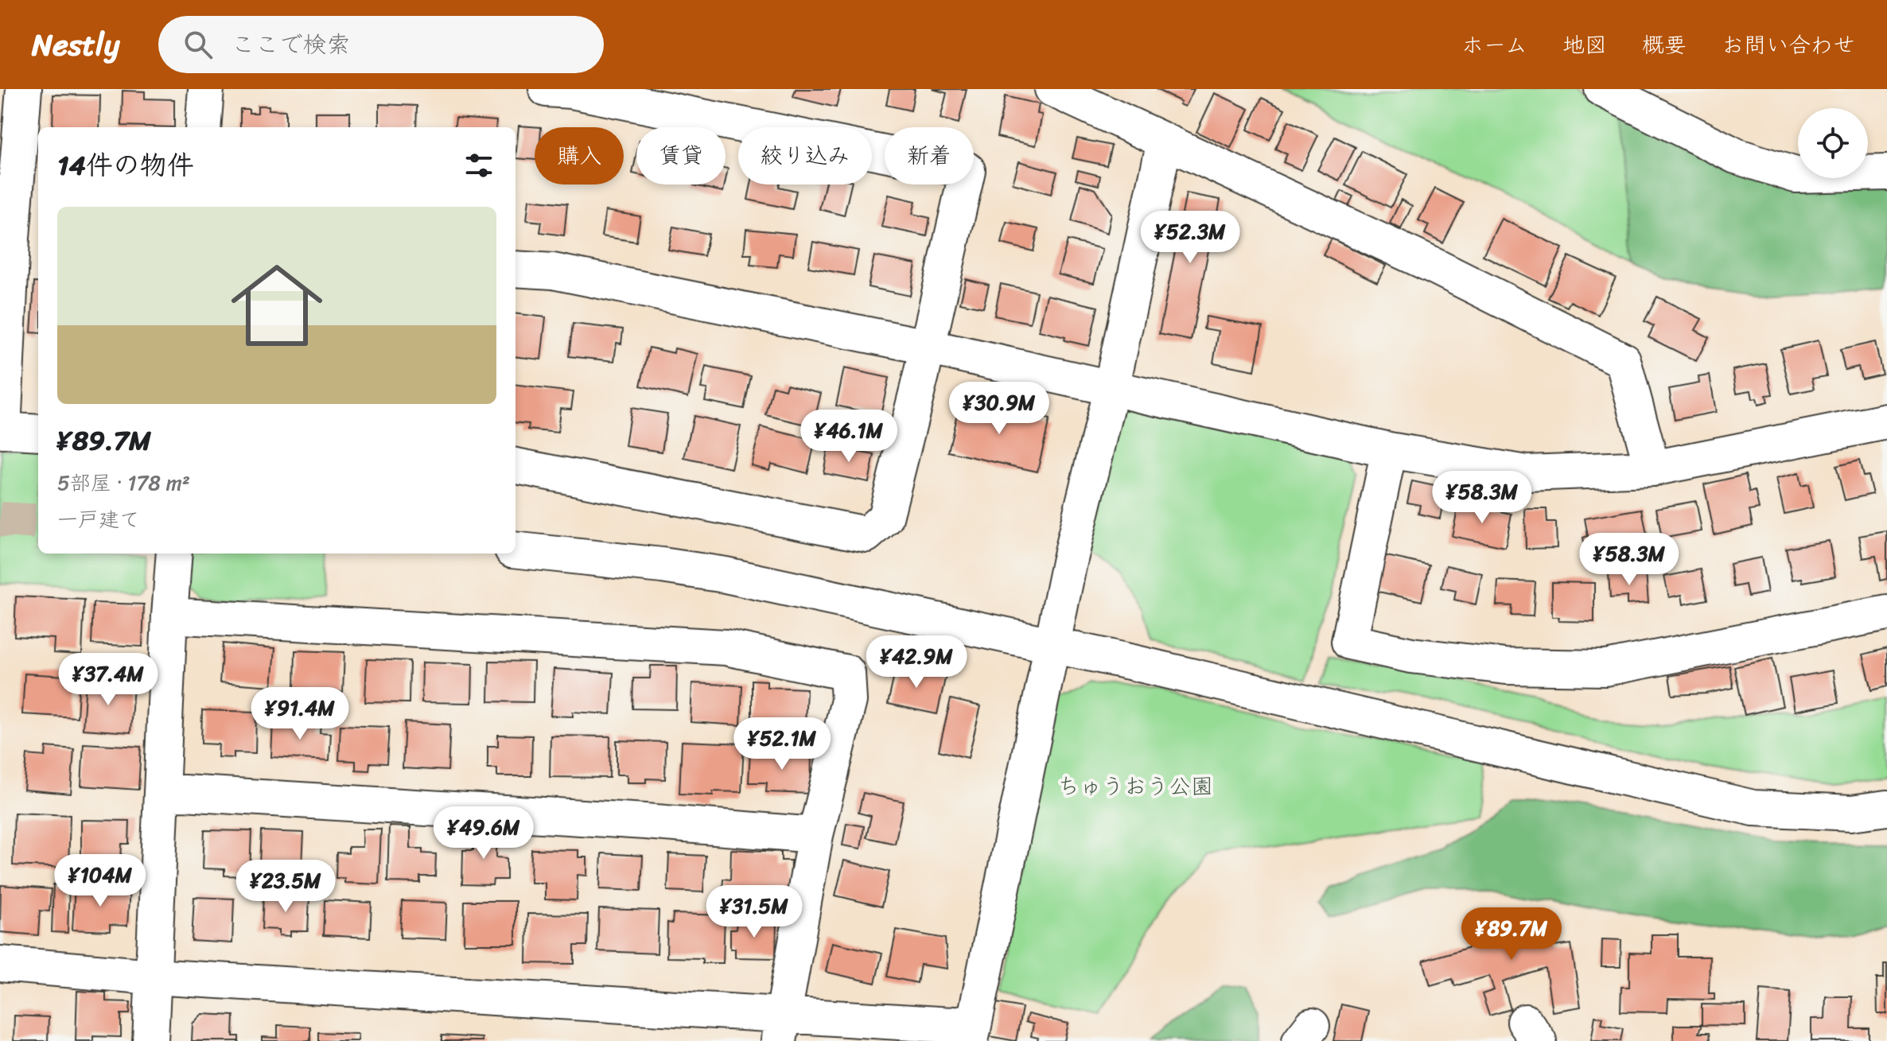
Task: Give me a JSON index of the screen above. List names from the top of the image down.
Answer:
{
  "parks": ["ちゅうおう公園"],
  "page": {
    "header": "Nestly",
    "search": "ここで検索",
    "nav": [
      "ホーム",
      "地図",
      "概要",
      "お問い合わせ"
    ],
    "chip": [
      "購入",
      "賃貸",
      "絞り込み",
      "新着"
    ],
    "heading": "14件の物件",
    "list": [
      {
        "name": "¥89.7M",
        "note": "5部屋 · 178 m² · 一戸建て"
      }
    ],
    "price": [
      "¥52.3M",
      "¥30.9M",
      "¥46.1M",
      "¥58.3M",
      "¥58.3M",
      "¥42.9M",
      "¥37.4M",
      "¥91.4M",
      "¥52.1M",
      "¥49.6M",
      "¥104M",
      "¥23.5M",
      "¥31.5M",
      "¥89.7M"
    ]
  }
}
